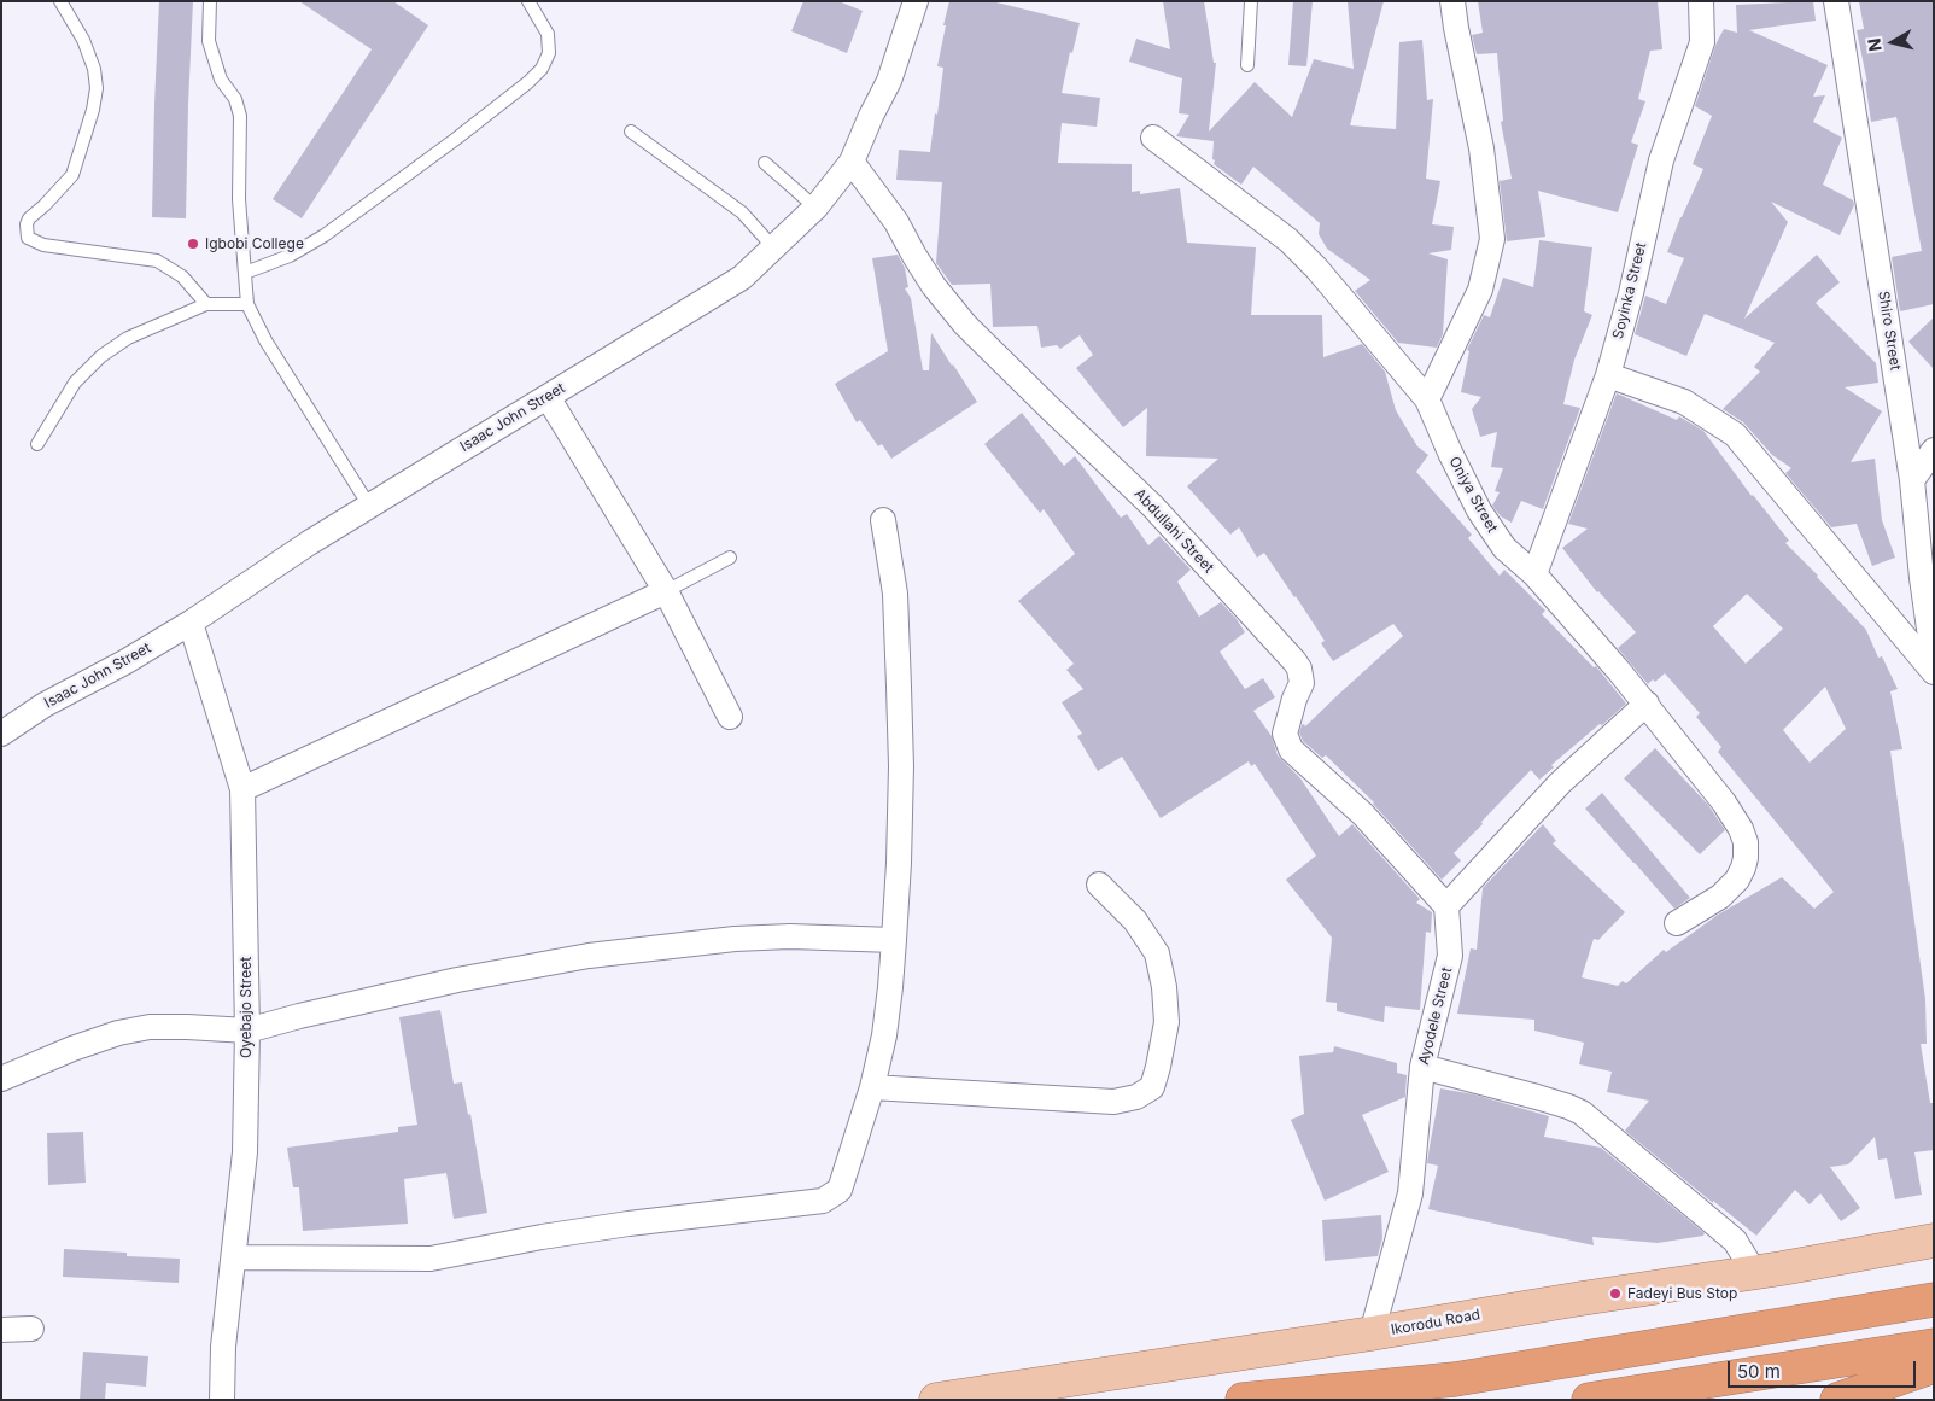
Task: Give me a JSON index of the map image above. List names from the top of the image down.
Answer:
{
  "streets": {
    "main road": ["Ikorodu Road"],
    "street": [
      "Soyinka Street",
      "Shiro Street",
      "Isaac John Street",
      "Oniya Street",
      "Abdullahi Street",
      "Oyebajo Street",
      "Ayodele Street"
    ]
  },
  "crossings": [
    ["Soyinka Street", "Oniya Street"],
    ["Isaac John Street", "Abdullahi Street"],
    ["Isaac John Street", "Oyebajo Street"],
    ["Abdullahi Street", "Ayodele Street"],
    ["Ayodele Street", "Ikorodu Road"]
  ],
  "places": ["Igbobi College", "Fadeyi Bus Stop"],
  "scale_bar": "50 m",
  "north": "left"
}
